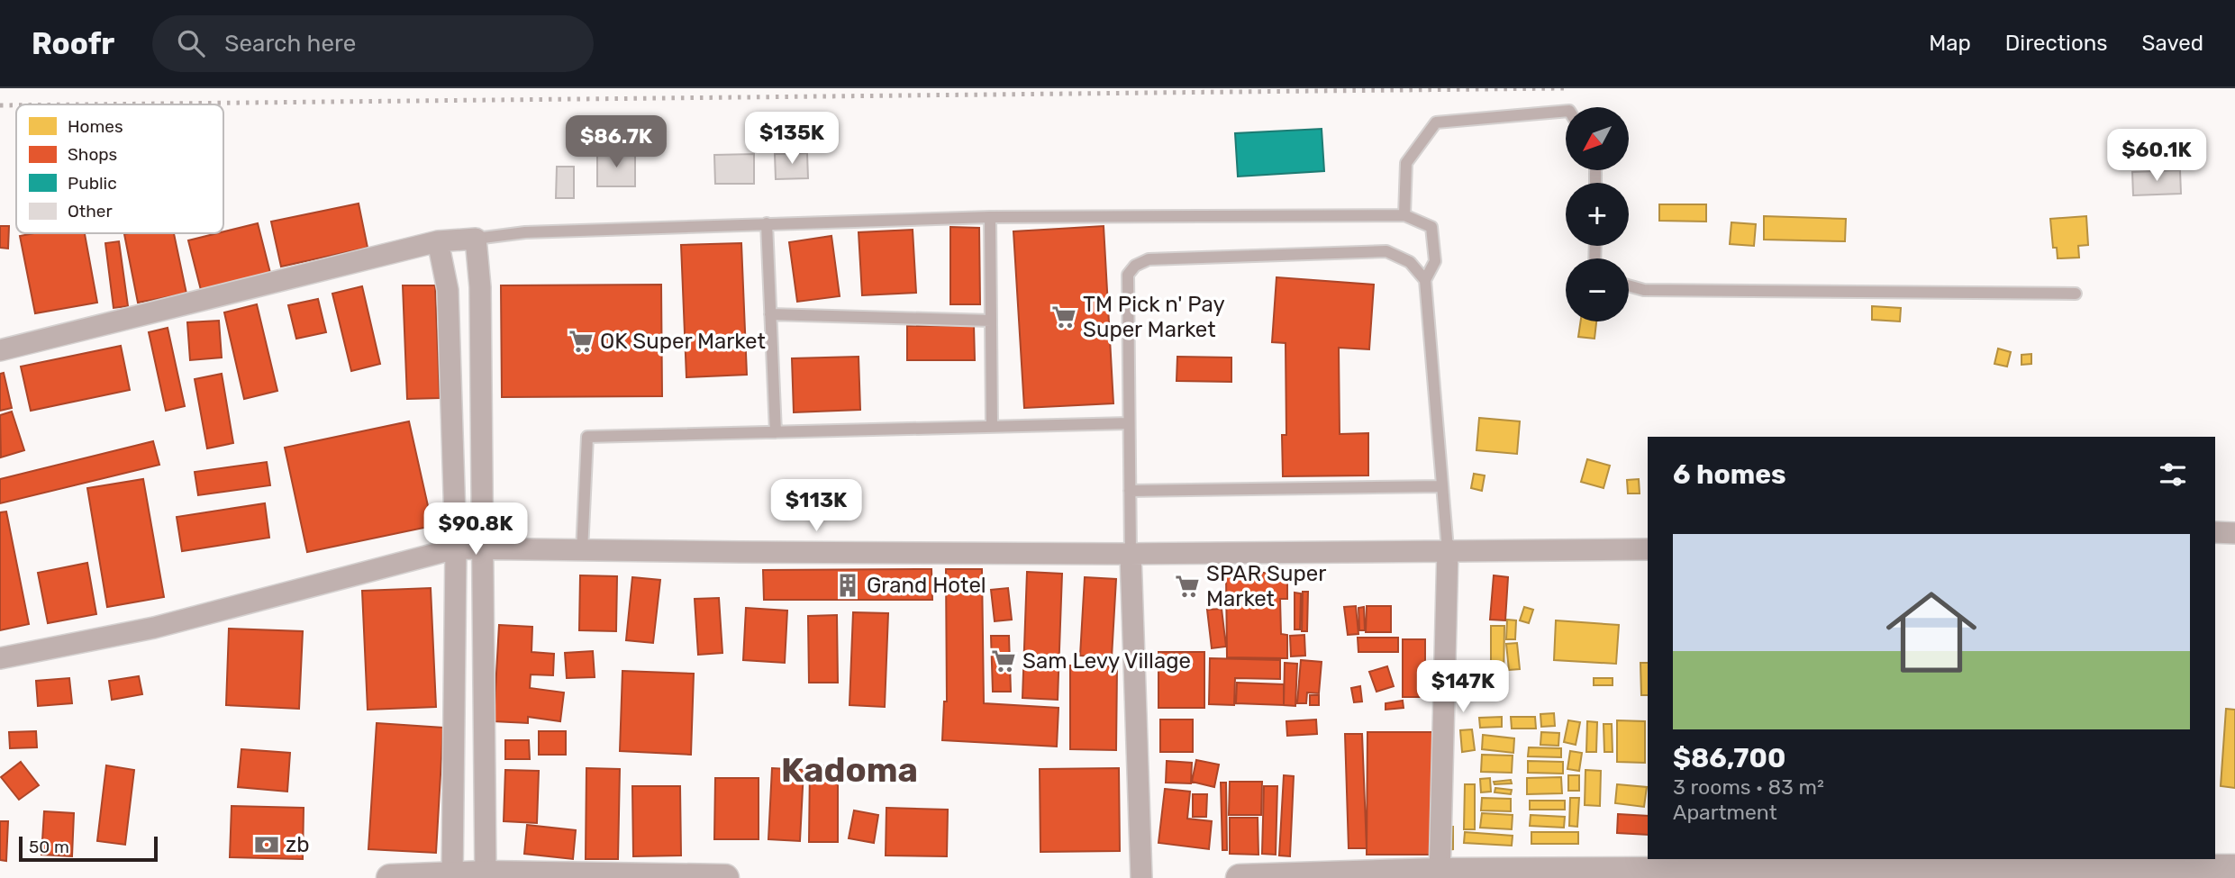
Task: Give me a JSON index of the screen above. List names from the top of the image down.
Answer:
{
  "districts": ["Kadoma"],
  "places": {
    "supermarket": [
      "TM Pick n' Pay Super Market",
      "OK Super Market",
      "SPAR Super Market",
      "Sam Levy Village"
    ],
    "building": ["Grand Hotel"],
    "bank": ["zb"]
  },
  "legend": [
    "Homes",
    "Shops",
    "Public",
    "Other"
  ],
  "scale_bar": "50 m",
  "north": "bottom left",
  "page": {
    "header": "Roofr",
    "search": "Search here",
    "nav": ["Map", "Directions", "Saved"],
    "map_buttons": ["+", "−"],
    "price": [
      "$135K",
      "$86.7K",
      "$60.1K",
      "$113K",
      "$90.8K",
      "$147K"
    ],
    "heading": "6 homes",
    "list": [
      {
        "name": "$86,700",
        "note": "3 rooms · 83 m² · Apartment"
      }
    ],
    "scale": "50 m"
  }
}
